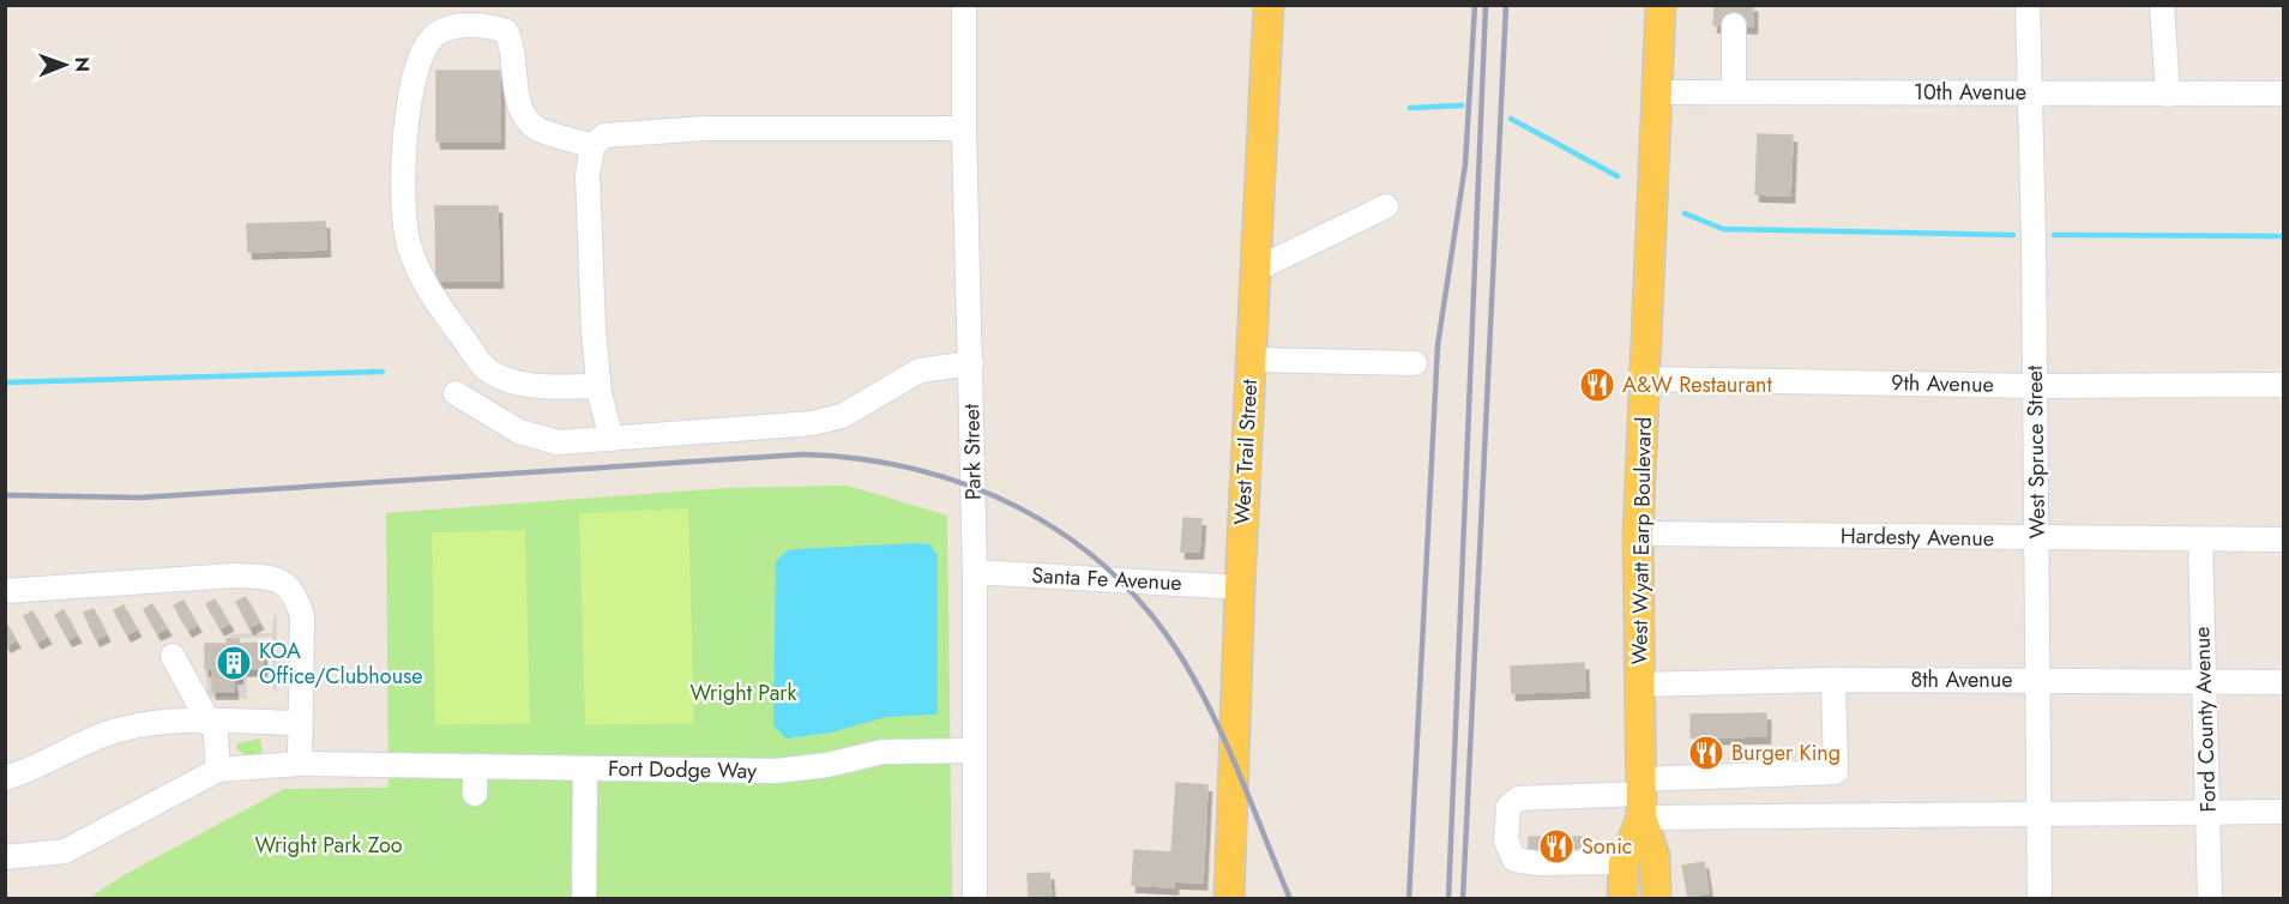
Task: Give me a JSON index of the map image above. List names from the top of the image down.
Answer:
{
  "streets": {
    "main road": ["West Trail Street", "West Wyatt Earp Boulevard"],
    "street": [
      "10th Avenue",
      "9th Avenue",
      "Park Street",
      "West Spruce Street",
      "Hardesty Avenue",
      "Santa Fe Avenue",
      "8th Avenue",
      "Ford County Avenue",
      "Fort Dodge Way"
    ]
  },
  "crossings": [
    ["10th Avenue", "West Spruce Street"],
    ["10th Avenue", "West Wyatt Earp Boulevard"],
    ["9th Avenue", "West Spruce Street"],
    ["9th Avenue", "West Wyatt Earp Boulevard"],
    ["Park Street", "Santa Fe Avenue"],
    ["Park Street", "Fort Dodge Way"],
    ["West Trail Street", "Santa Fe Avenue"],
    ["West Spruce Street", "Hardesty Avenue"],
    ["West Spruce Street", "8th Avenue"],
    ["Hardesty Avenue", "West Wyatt Earp Boulevard"],
    ["Hardesty Avenue", "Ford County Avenue"],
    ["West Wyatt Earp Boulevard", "8th Avenue"],
    ["8th Avenue", "Ford County Avenue"]
  ],
  "parks": ["Wright Park", "Wright Park Zoo"],
  "places": {
    "restaurant": ["A&W Restaurant", "Burger King", "Sonic"],
    "building": ["KOA Office/Clubhouse"]
  },
  "north": "right"
}
